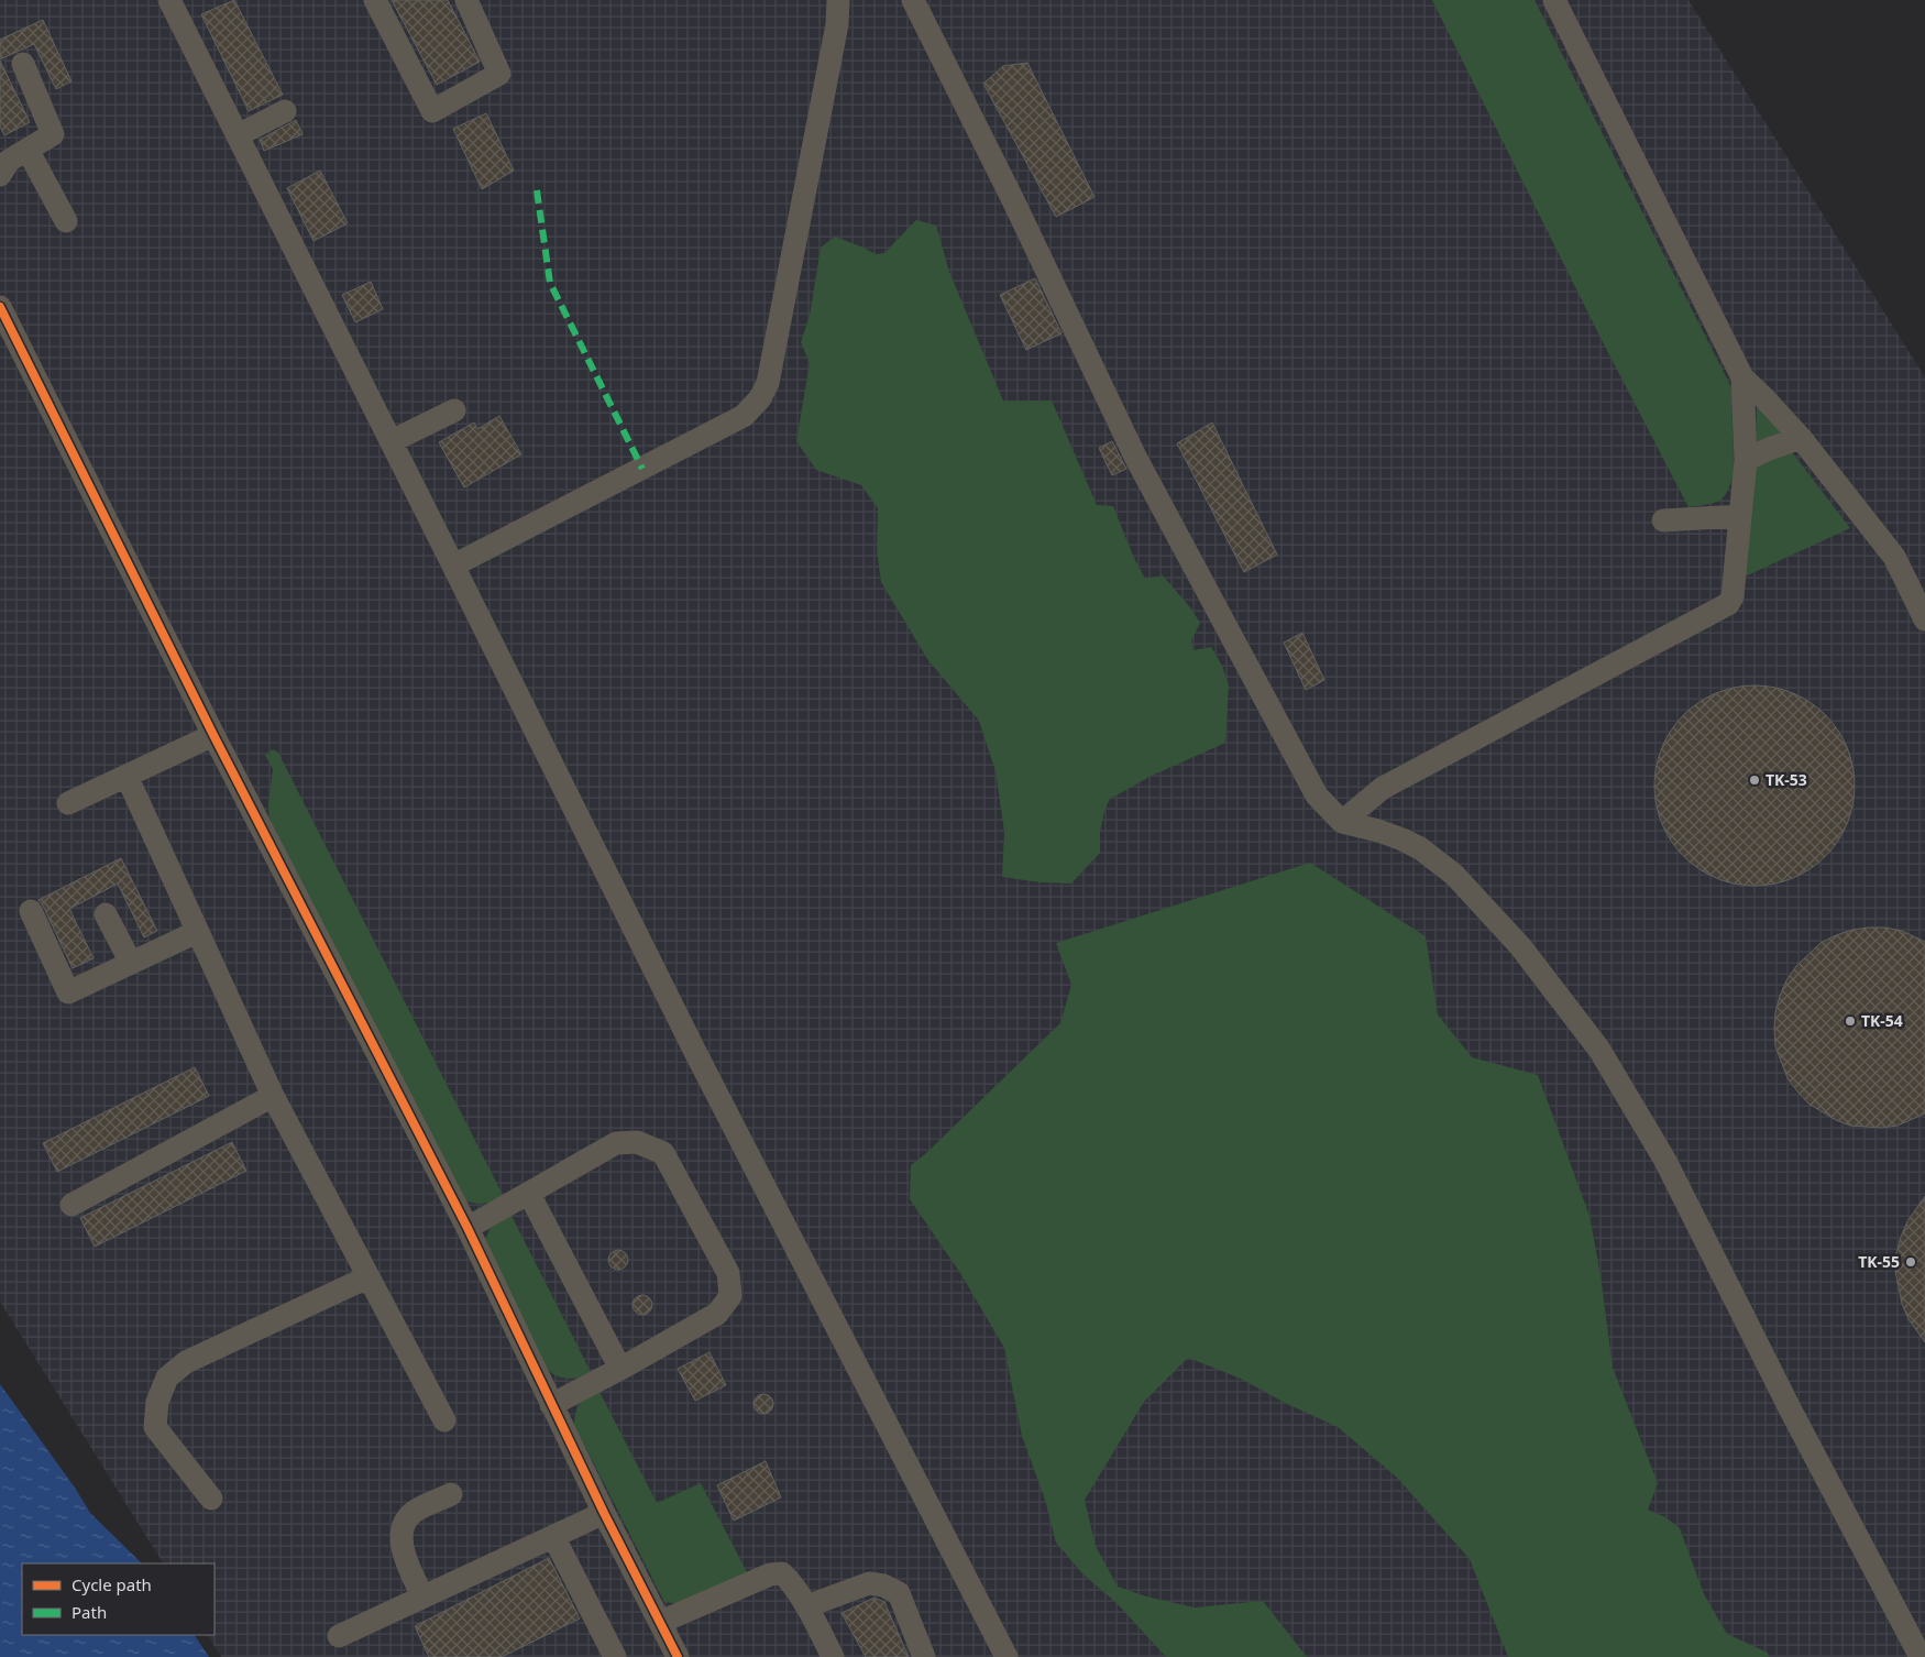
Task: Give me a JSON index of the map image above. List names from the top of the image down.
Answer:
{
  "places": ["TK-53", "TK-54", "TK-55"],
  "legend": ["Cycle path", "Path"]
}
